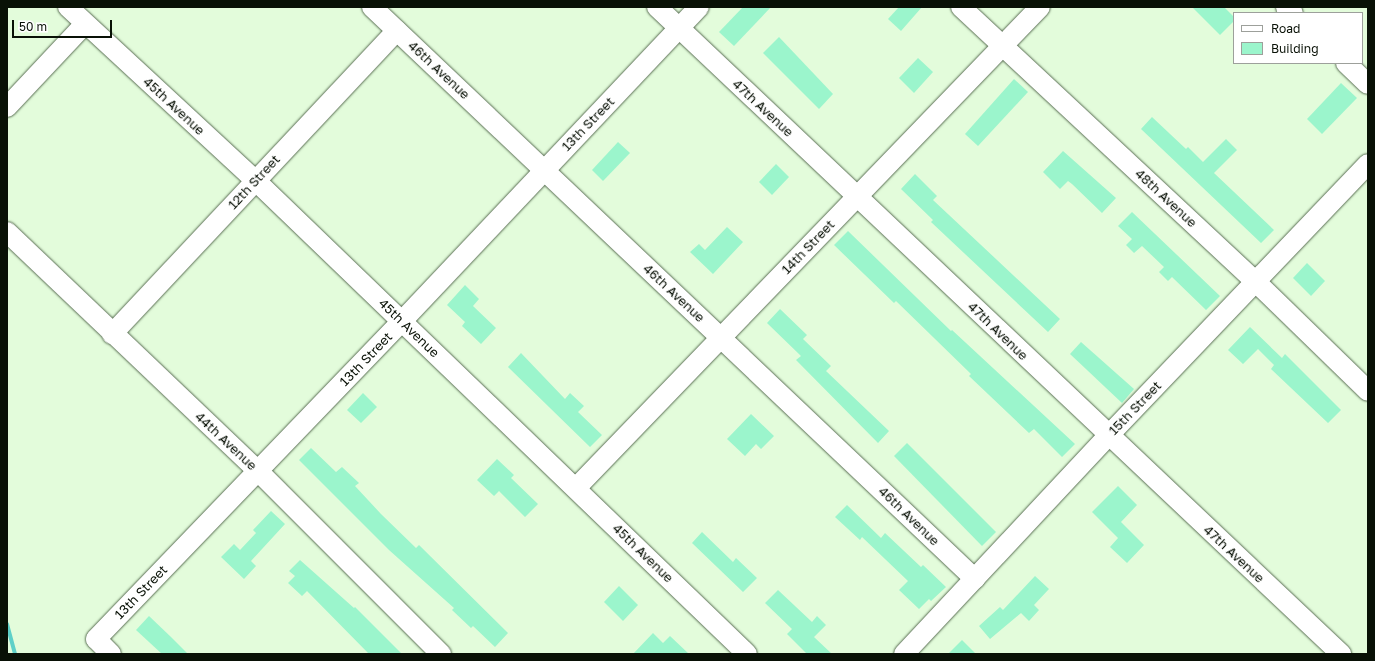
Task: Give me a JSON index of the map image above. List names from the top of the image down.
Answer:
{
  "streets": {
    "street": [
      "46th Avenue",
      "45th Avenue",
      "47th Avenue",
      "13th Street",
      "12th Street",
      "48th Avenue",
      "14th Street",
      "15th Street",
      "44th Avenue"
    ]
  },
  "crossings": [
    ["46th Avenue", "13th Street"],
    ["46th Avenue", "12th Street"],
    ["46th Avenue", "14th Street"],
    ["46th Avenue", "15th Street"],
    ["45th Avenue", "13th Street"],
    ["45th Avenue", "12th Street"],
    ["45th Avenue", "14th Street"],
    ["47th Avenue", "13th Street"],
    ["47th Avenue", "14th Street"],
    ["47th Avenue", "15th Street"],
    ["13th Street", "44th Avenue"],
    ["12th Street", "44th Avenue"],
    ["48th Avenue", "14th Street"],
    ["48th Avenue", "15th Street"]
  ],
  "legend": ["Road", "Building"],
  "scale_bar": "50 m"
}
